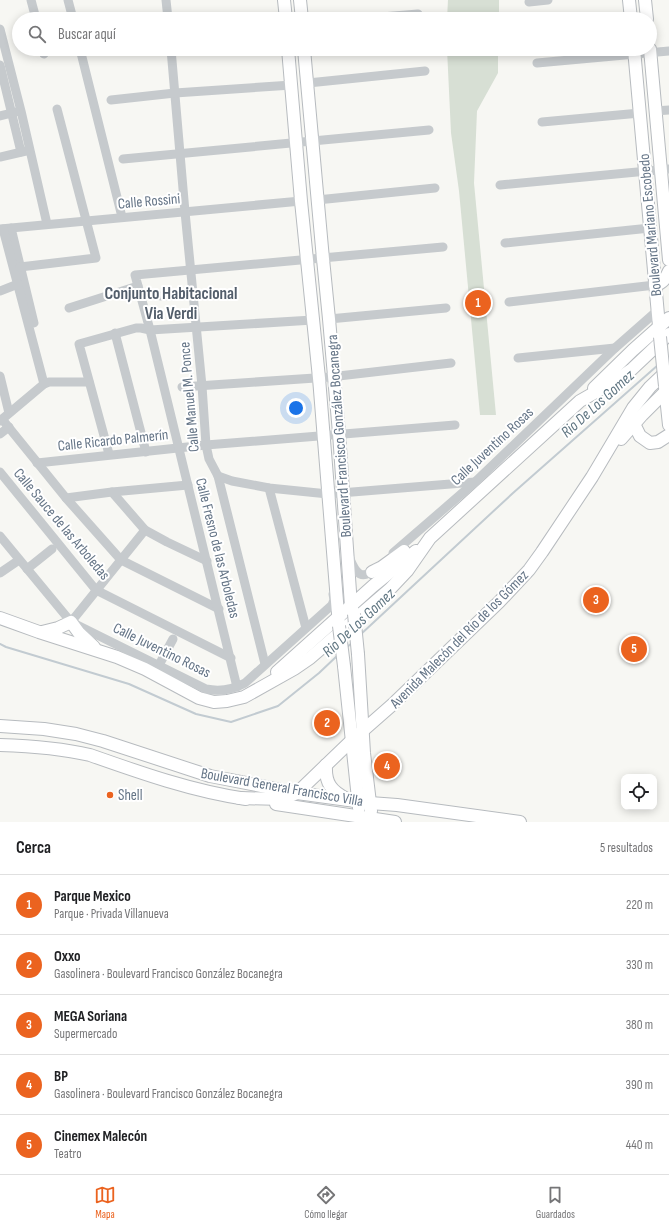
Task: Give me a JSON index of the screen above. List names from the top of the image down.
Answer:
{
  "streets": {
    "main road": [
      "Boulevard Mariano Escobedo",
      "Boulevard Francisco González Bocanegra",
      "Avenida Malecón del Río de los Gómez",
      "Boulevard General Francisco Villa"
    ],
    "street": [
      "Calle Rossini",
      "Calle Manuel M. Ponce",
      "Calle Ricardo Palmerín",
      "Calle Juventino Rosas",
      "Calle Sauce de las Arboledas",
      "Calle Fresno de las Arboledas"
    ]
  },
  "crossings": [
    ["Calle Rossini", "Calle Manuel M. Ponce"],
    ["Calle Rossini", "Boulevard Francisco González Bocanegra"],
    ["Boulevard Mariano Escobedo", "Calle Juventino Rosas"],
    ["Calle Manuel M. Ponce", "Calle Ricardo Palmerín"],
    ["Calle Manuel M. Ponce", "Calle Juventino Rosas"],
    ["Calle Manuel M. Ponce", "Calle Fresno de las Arboledas"],
    ["Boulevard Francisco González Bocanegra", "Calle Ricardo Palmerín"],
    ["Boulevard Francisco González Bocanegra", "Calle Juventino Rosas"],
    ["Boulevard Francisco González Bocanegra", "Avenida Malecón del Río de los Gómez"],
    ["Boulevard Francisco González Bocanegra", "Boulevard General Francisco Villa"],
    ["Calle Ricardo Palmerín", "Calle Fresno de las Arboledas"],
    ["Calle Juventino Rosas", "Calle Fresno de las Arboledas"],
    ["Calle Sauce de las Arboledas", "Calle Fresno de las Arboledas"],
    ["Avenida Malecón del Río de los Gómez", "Boulevard General Francisco Villa"]
  ],
  "districts": ["Conjunto Habitacional Via Verdi"],
  "water": ["Rio De Los Gomez"],
  "places": ["Shell"],
  "page": {
    "search": "Buscar aquí",
    "pins": [
      "1",
      "3",
      "5",
      "2",
      "4"
    ],
    "heading": ["Cerca", "5 resultados"],
    "list": [
      {
        "mark": "1",
        "name": "Parque Mexico",
        "note": "Parque · Privada Villanueva",
        "value": "220 m"
      },
      {
        "mark": "2",
        "name": "Oxxo",
        "note": "Gasolinera · Boulevard Francisco González Bocanegra",
        "value": "330 m"
      },
      {
        "mark": "3",
        "name": "MEGA Soriana",
        "note": "Supermercado",
        "value": "380 m"
      },
      {
        "mark": "4",
        "name": "BP",
        "note": "Gasolinera · Boulevard Francisco González Bocanegra",
        "value": "390 m"
      },
      {
        "mark": "5",
        "name": "Cinemex Malecón",
        "note": "Teatro",
        "value": "440 m"
      }
    ],
    "nav": ["Mapa", "Cómo llegar", "Guardados"]
  }
}
